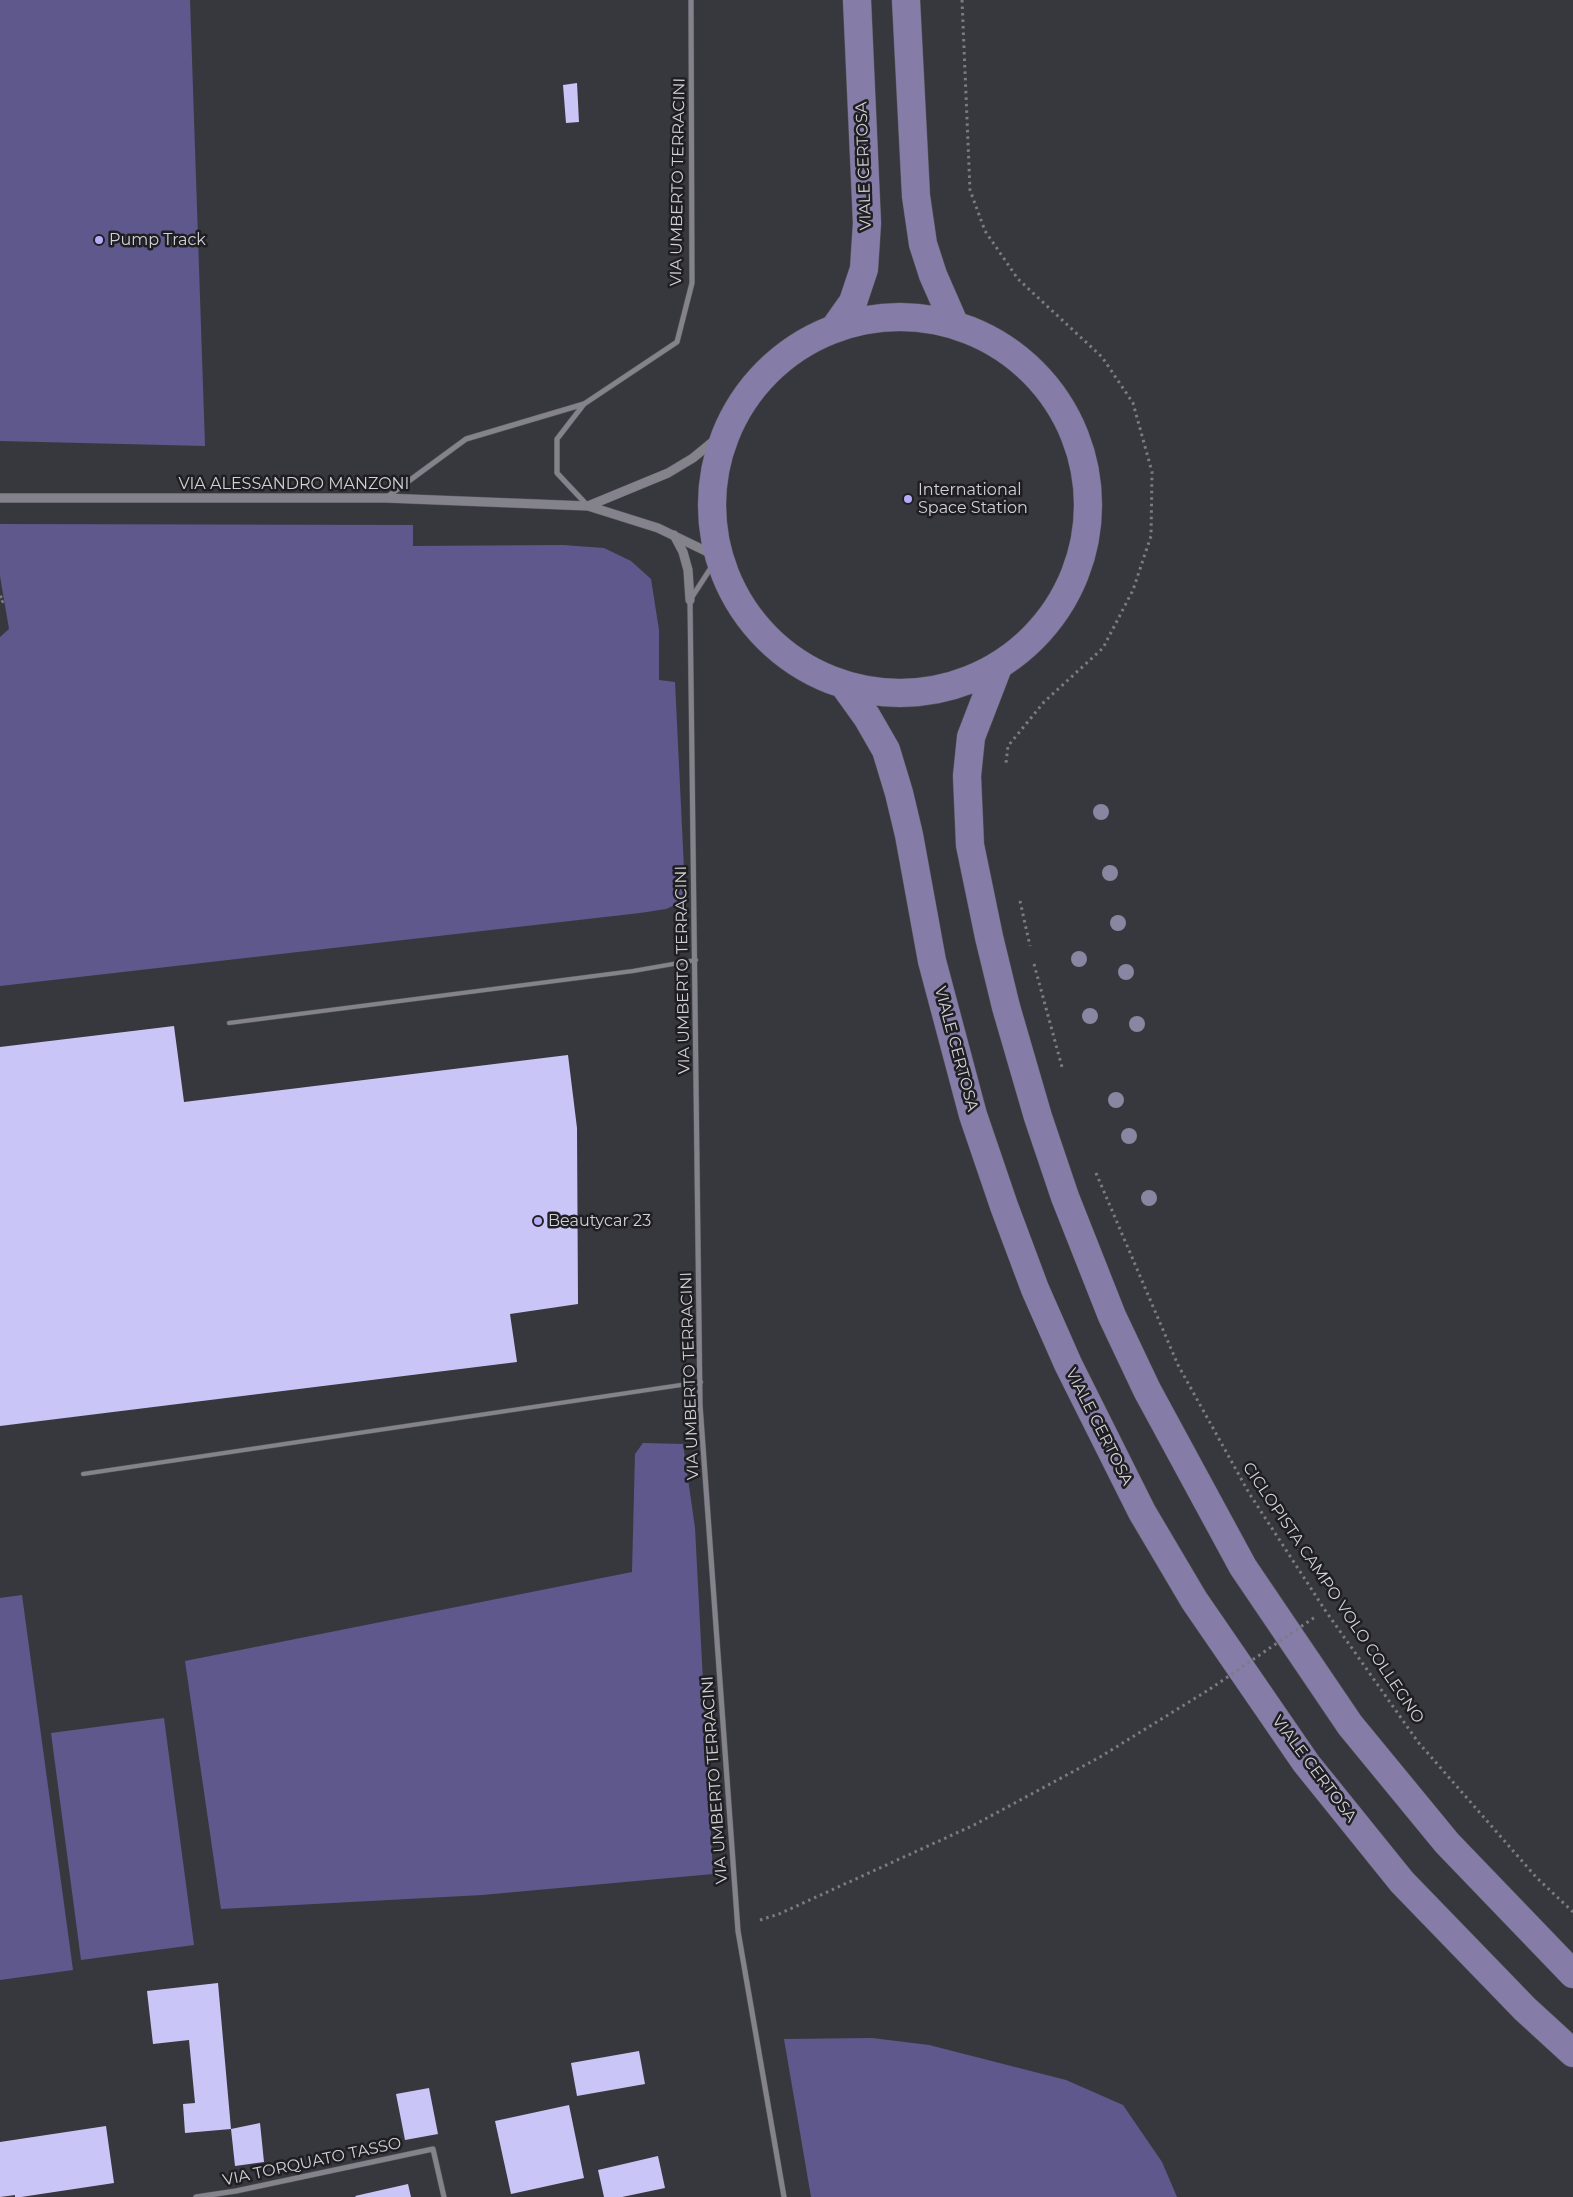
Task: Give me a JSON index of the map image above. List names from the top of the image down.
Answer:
{
  "streets": {
    "main road": ["VIALE CERTOSA"],
    "street": ["VIA UMBERTO TERRACINI", "VIA ALESSANDRO MANZONI", "VIA TORQUATO TASSO"],
    "path": ["CICLOPISTA CAMPO VOLO COLLEGNO"]
  },
  "crossings": [
    ["VIA UMBERTO TERRACINI", "VIA ALESSANDRO MANZONI"]
  ],
  "places": ["Pump Track", "International Space Station", "Beautycar 23"]
}
